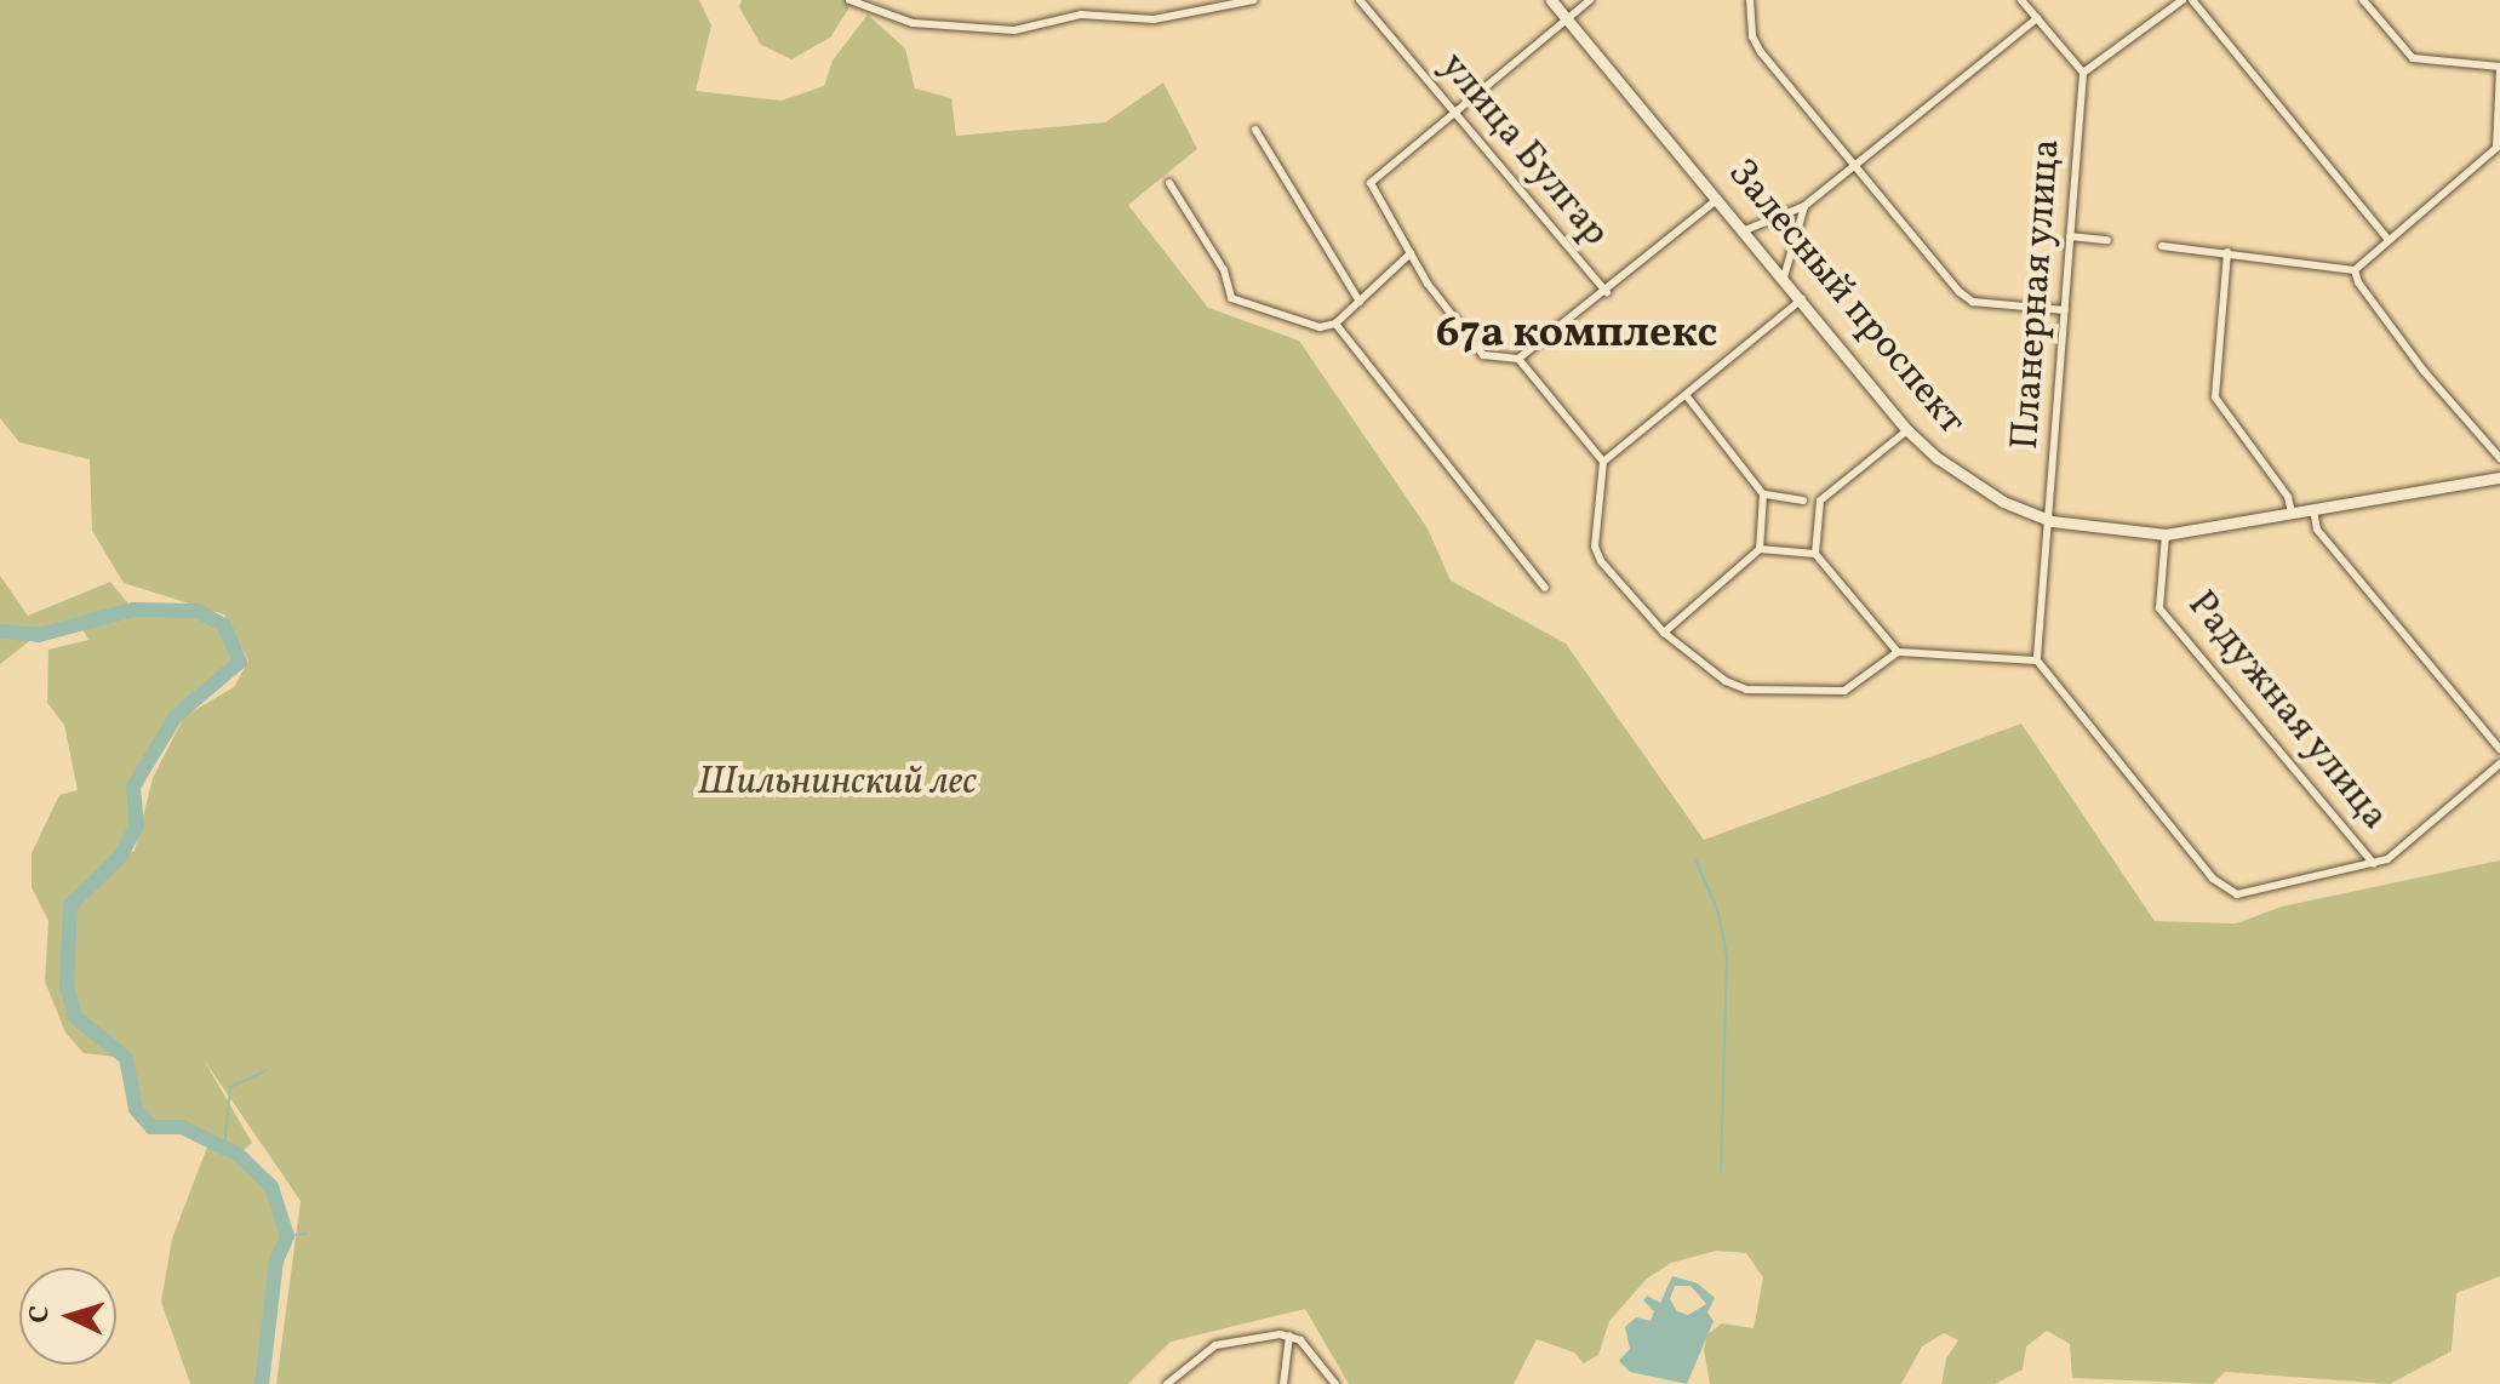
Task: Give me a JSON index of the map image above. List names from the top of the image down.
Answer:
{
  "streets": {
    "main road": ["Залесный проспект"],
    "street": ["улица Булгар", "Планерная улица", "Радужная улица"]
  },
  "crossings": [
    ["Планерная улица", "Залесный проспект"],
    ["Залесный проспект", "Радужная улица"]
  ],
  "districts": ["67а комплекс"],
  "parks": ["Шильнинский лес"],
  "north": "left"
}
